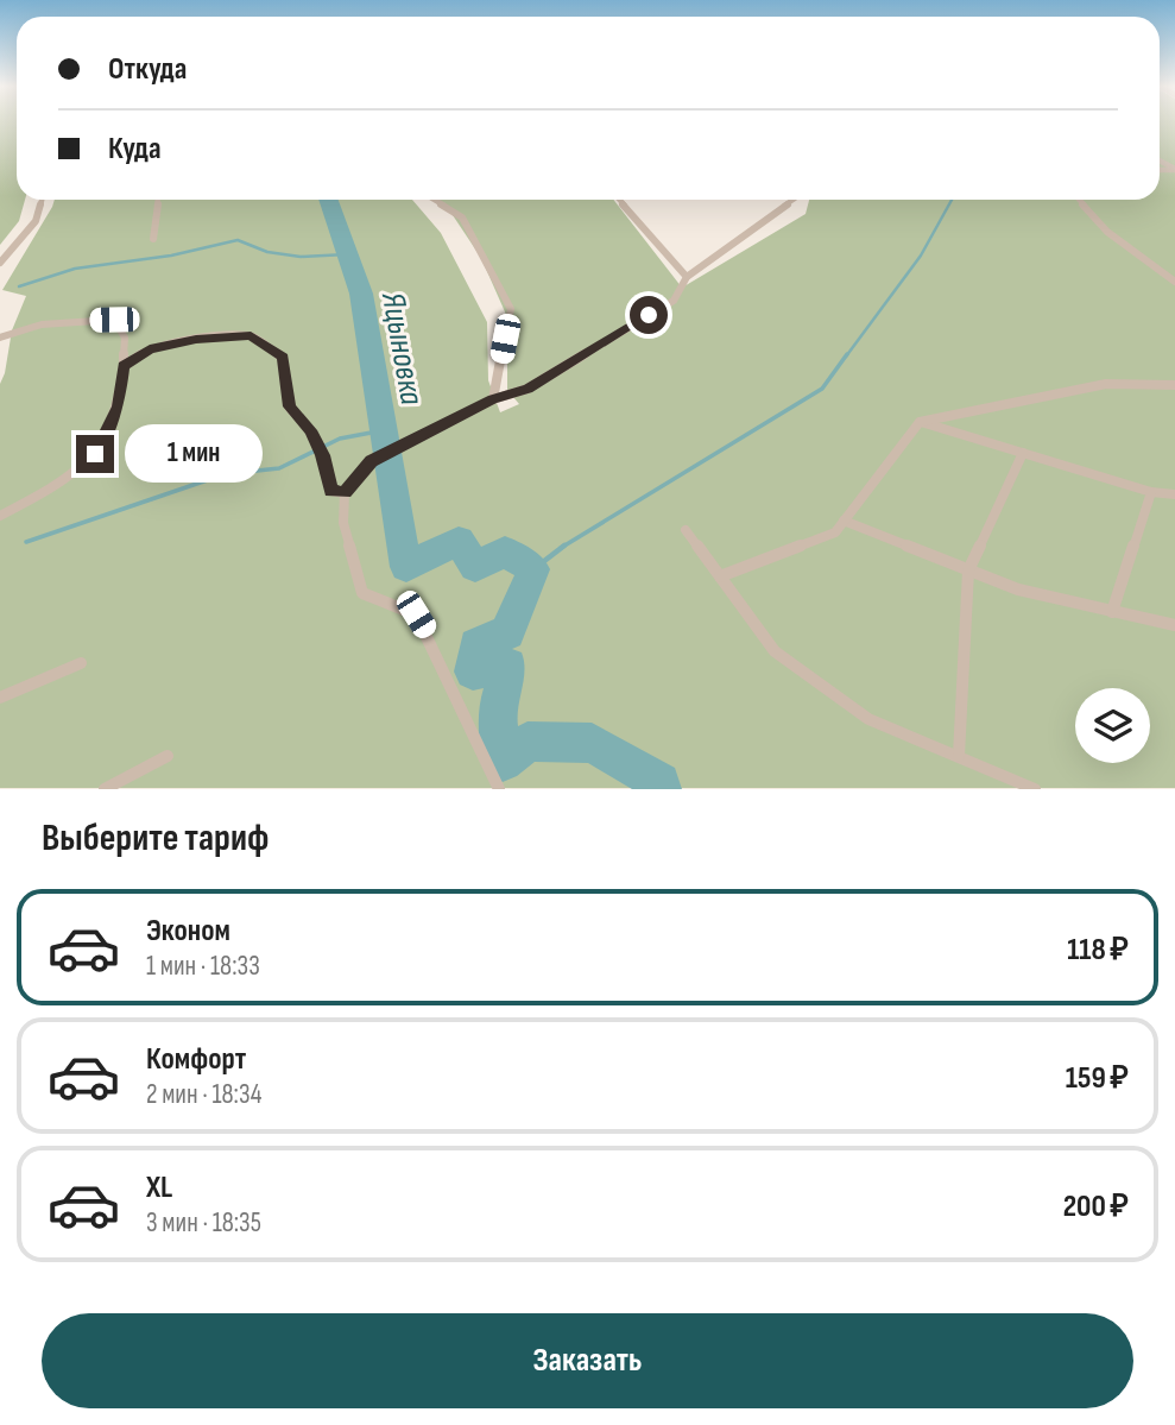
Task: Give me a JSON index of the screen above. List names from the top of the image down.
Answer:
{
  "water": ["Яцыновка"],
  "page": {
    "banner": ["Откуда", "Куда"],
    "bubble": "1 мин",
    "heading": "Выберите тариф",
    "list": [
      {
        "name": "Эконом",
        "note": "1 мин · 18:33",
        "value": "118 ₽"
      },
      {
        "name": "Комфорт",
        "note": "2 мин · 18:34",
        "value": "159 ₽"
      },
      {
        "name": "XL",
        "note": "3 мин · 18:35",
        "value": "200 ₽"
      }
    ],
    "buttons": "Заказать"
  }
}
